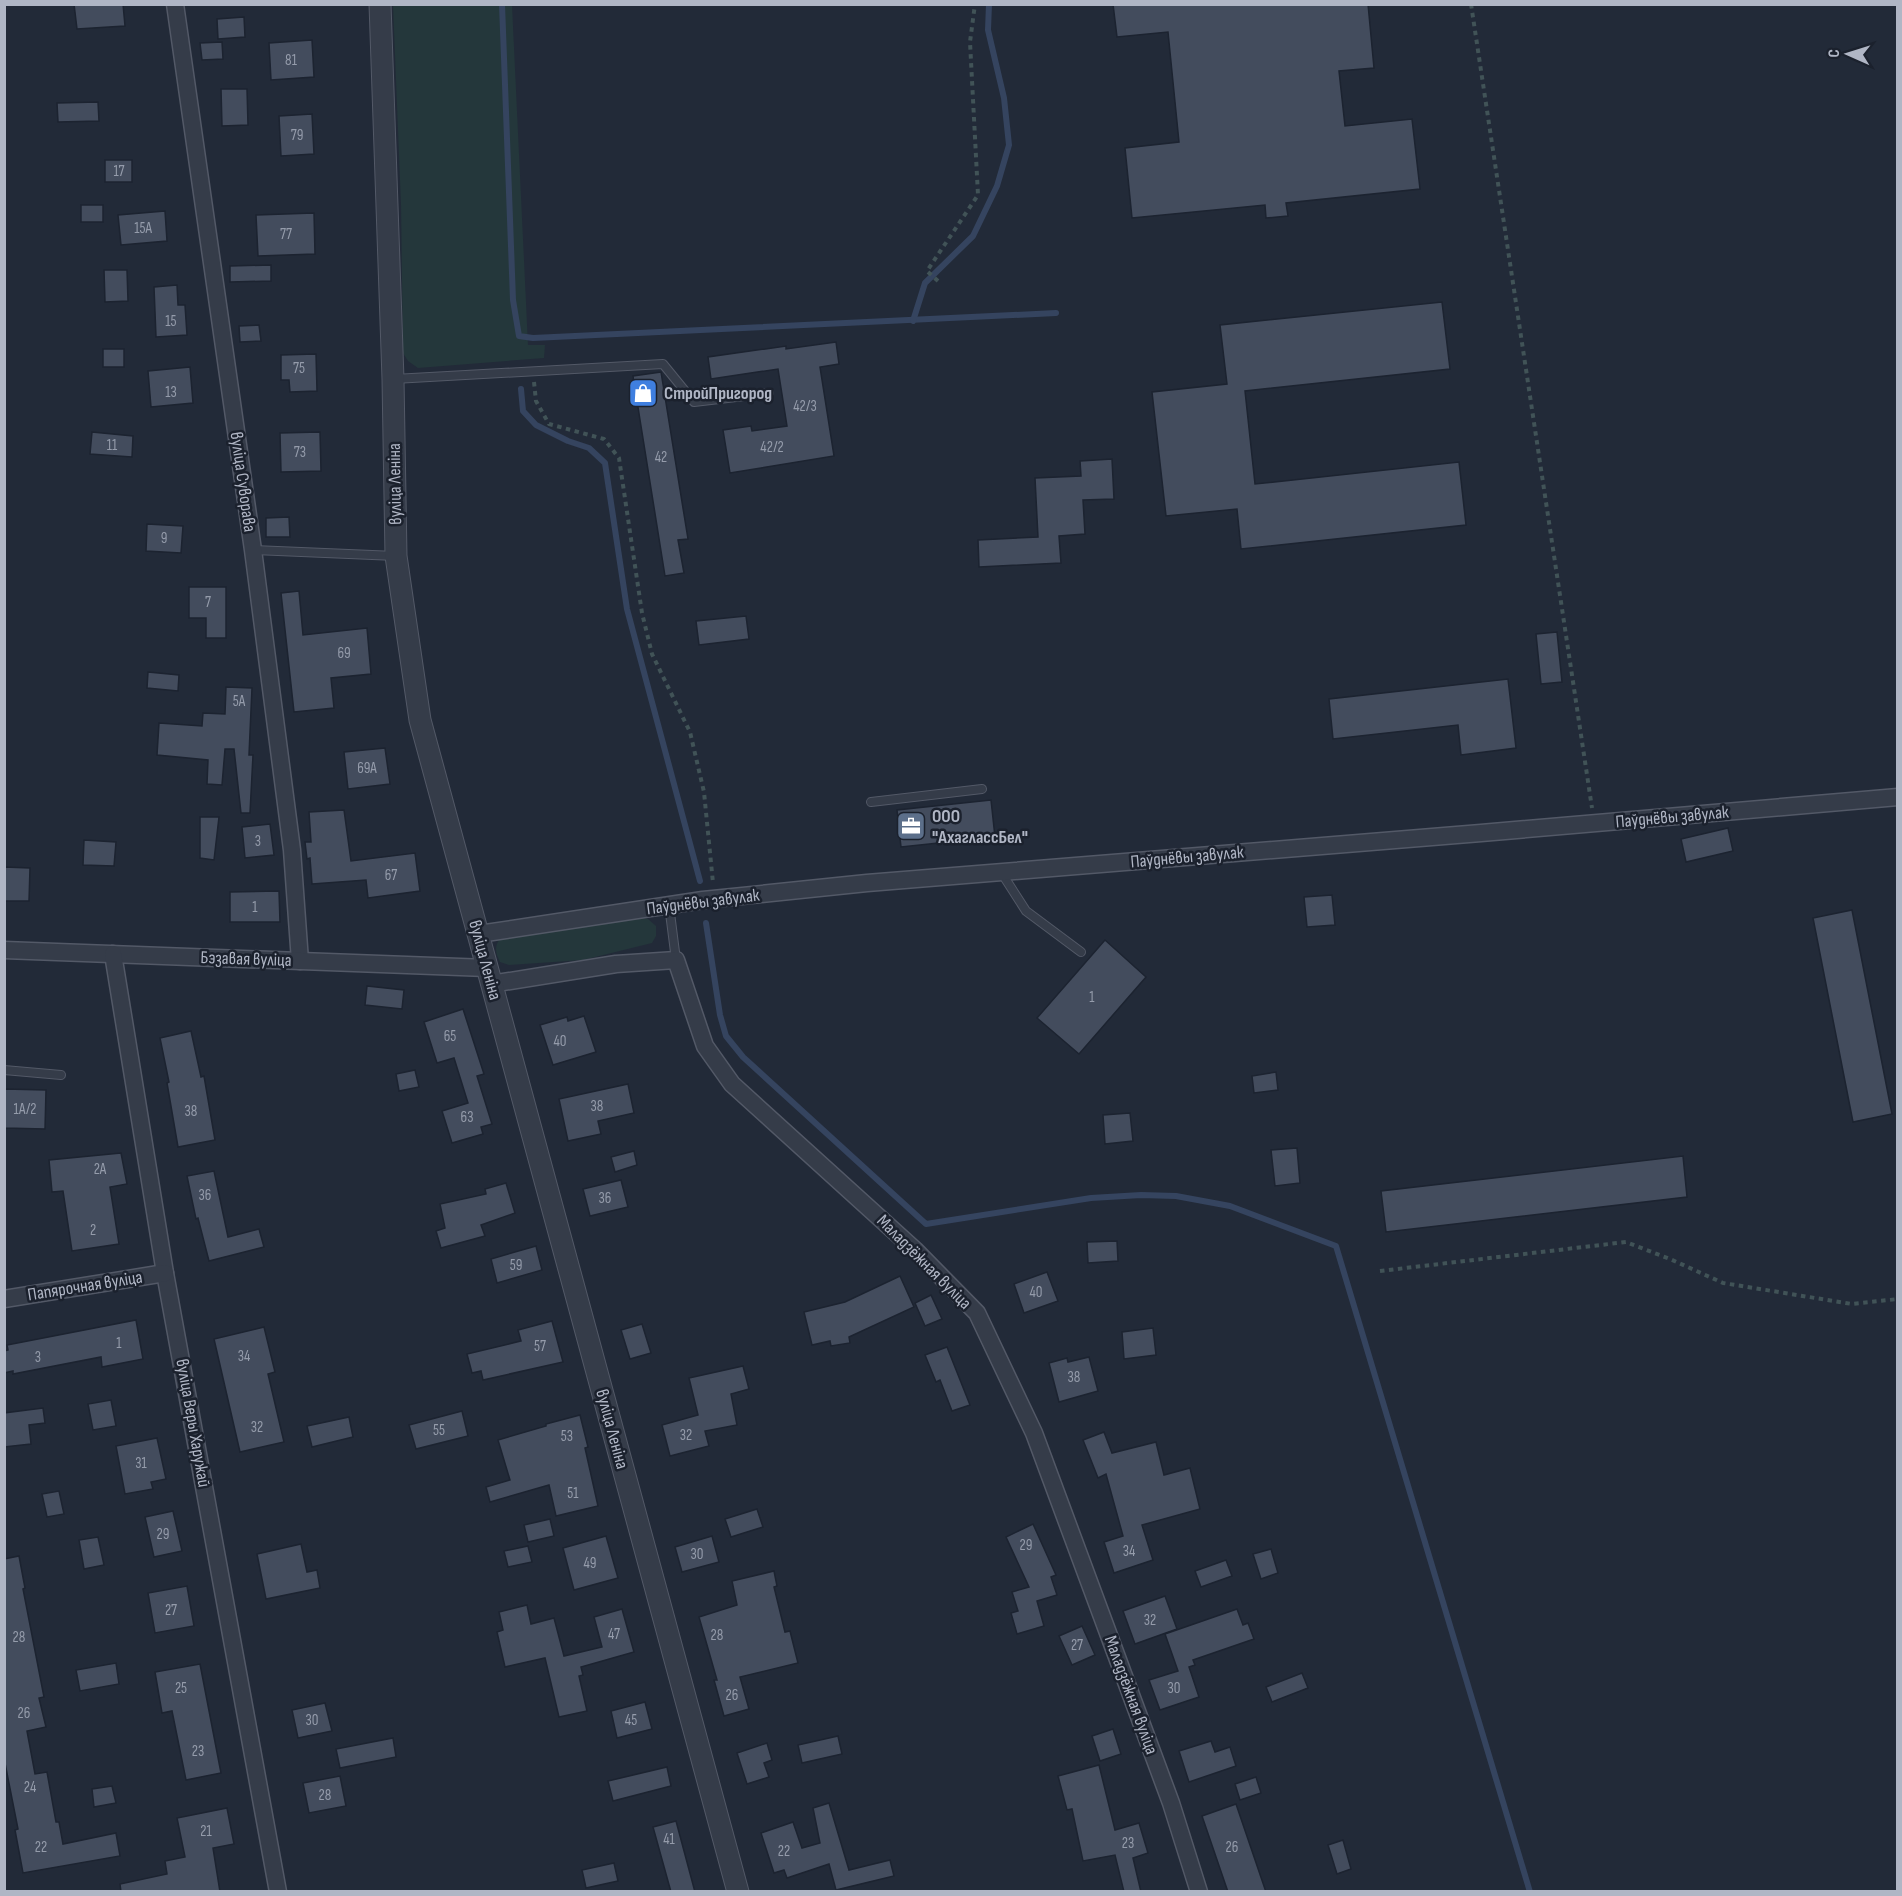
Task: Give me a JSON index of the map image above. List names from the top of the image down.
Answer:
{
  "streets": {
    "street": [
      "вуліца Суворава",
      "вуліца Леніна",
      "Паўднёвы завулак",
      "Бэзавая вуліца",
      "Маладзёжная вуліца",
      "Папярочная вуліца",
      "вуліца Веры Харужай"
    ]
  },
  "crossings": [
    ["вуліца Суворава", "Бэзавая вуліца"],
    ["вуліца Леніна", "Паўднёвы завулак"],
    ["вуліца Леніна", "Бэзавая вуліца"],
    ["Бэзавая вуліца", "вуліца Веры Харужай"],
    ["Папярочная вуліца", "вуліца Веры Харужай"]
  ],
  "places": {
    "shop": ["СтройПригород"],
    "office": ["ООО \"АхаглассБел\""]
  },
  "house_numbers": [
    "81",
    "79",
    "17",
    "15А",
    "77",
    "15",
    "75",
    "13",
    "42/3",
    "11",
    "42/2",
    "73",
    "42",
    "9",
    "7",
    "69",
    "5А",
    "69А",
    "3",
    "67",
    "1",
    "1",
    "65",
    "40",
    "38",
    "1А/2",
    "38",
    "63",
    "2А",
    "36",
    "36",
    "2",
    "59",
    "40",
    "1",
    "57",
    "34",
    "3",
    "38",
    "32",
    "55",
    "32",
    "53",
    "31",
    "51",
    "29",
    "29",
    "34",
    "30",
    "49",
    "27",
    "32",
    "47",
    "28",
    "28",
    "27",
    "25",
    "30",
    "26",
    "26",
    "30",
    "45",
    "23",
    "24",
    "28",
    "21",
    "41",
    "23",
    "22",
    "26",
    "22"
  ],
  "north": "left"
}
